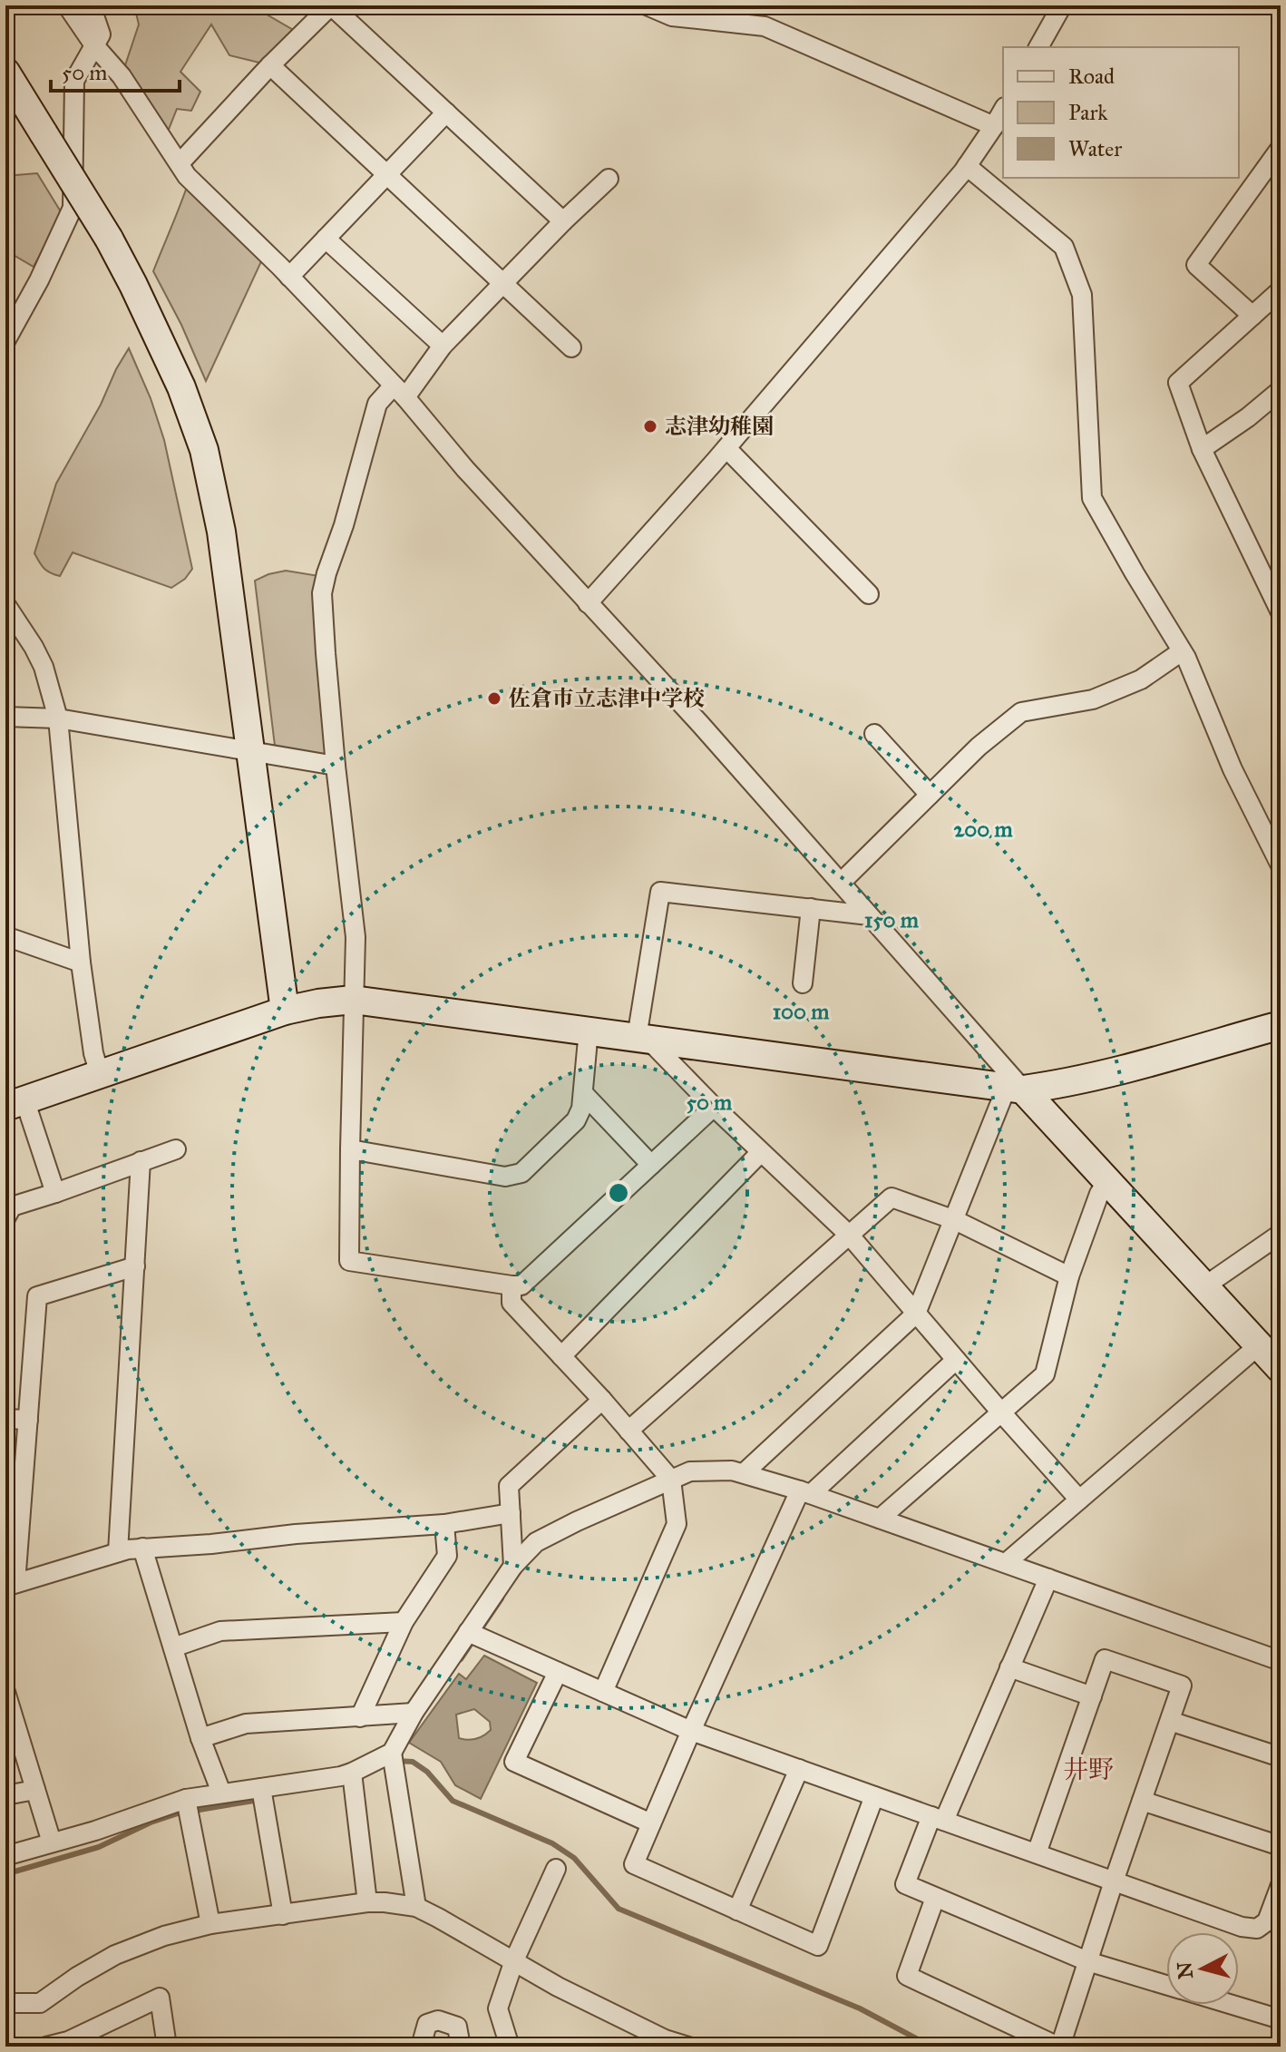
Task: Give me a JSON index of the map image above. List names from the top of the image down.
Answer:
{
  "districts": ["井野"],
  "places": ["志津幼稚園", "佐倉市立志津中学校"],
  "legend": ["Road", "Park", "Water"],
  "scale_bar": "50 m",
  "north": "left",
  "rings": [
    "200 m",
    "150 m",
    "100 m",
    "50 m"
  ]
}
